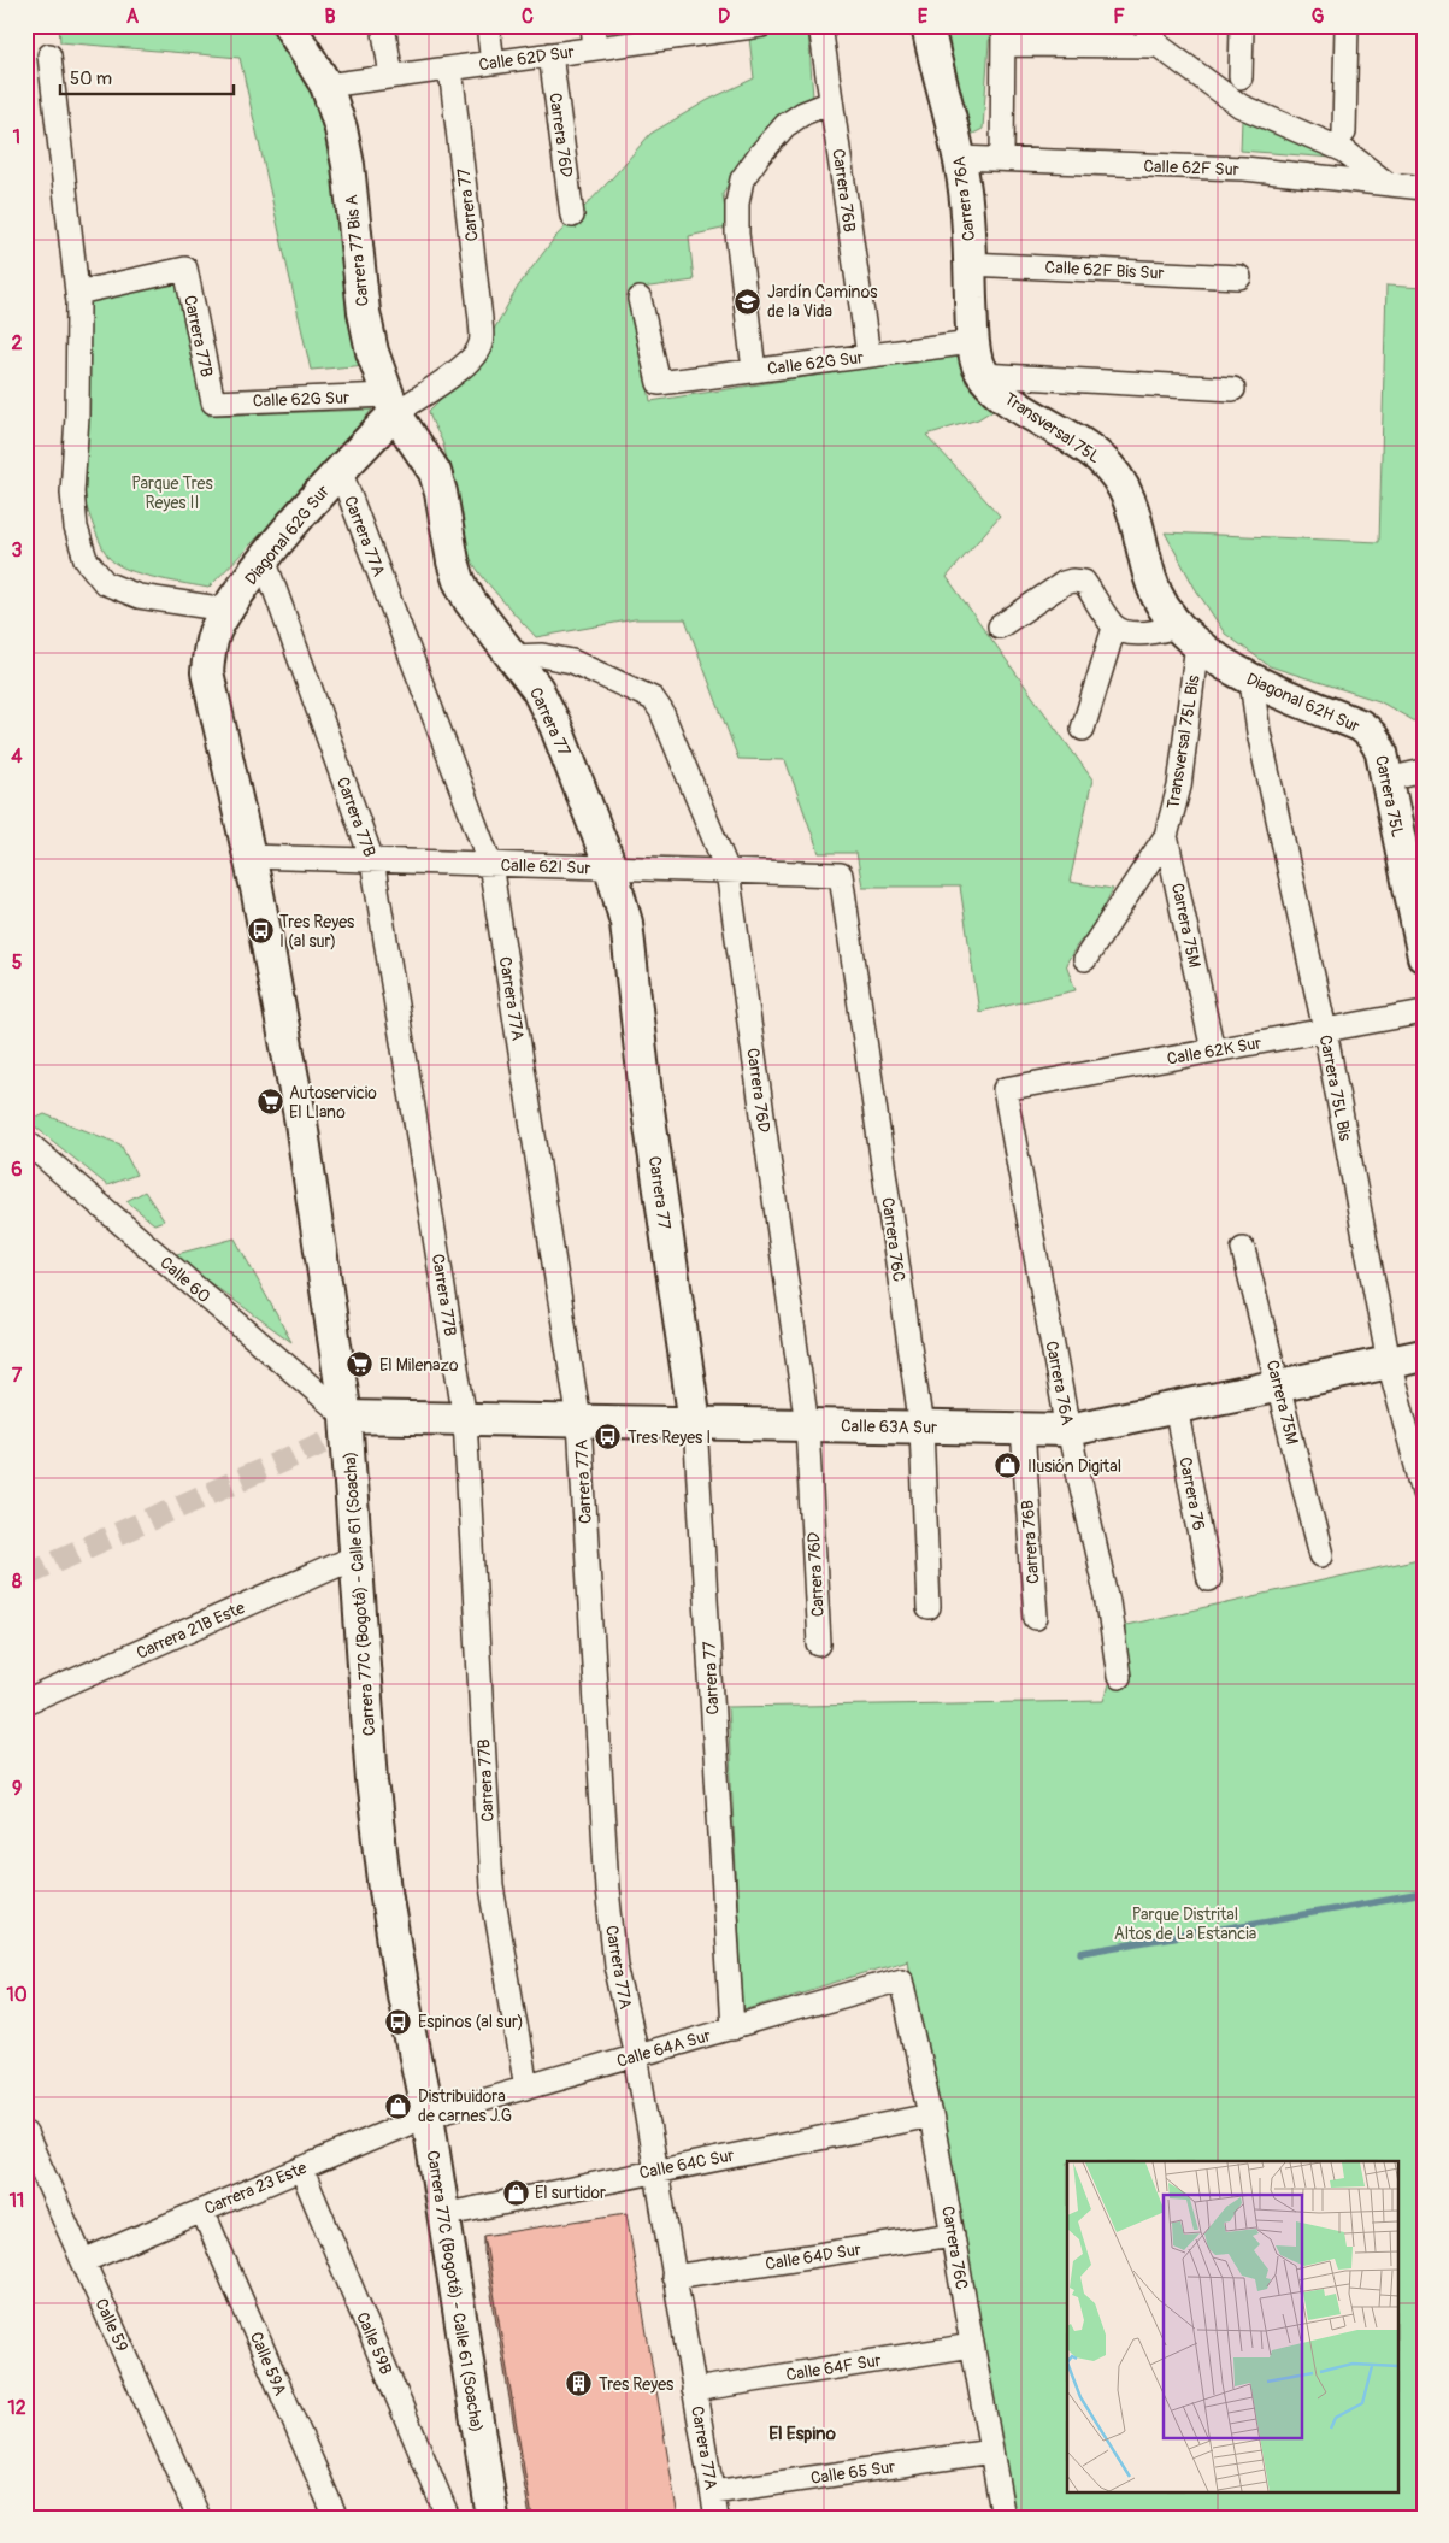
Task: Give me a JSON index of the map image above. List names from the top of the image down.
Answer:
{
  "streets": {
    "street": [
      "Calle 62D Sur",
      "Carrera 76D",
      "Calle 62F Sur",
      "Carrera 76B",
      "Carrera 76A",
      "Carrera 77",
      "Carrera 77 Bis A",
      "Calle 62F Bis Sur",
      "Carrera 77B",
      "Calle 62G Sur",
      "Transversal 75L",
      "Diagonal 62G Sur",
      "Carrera 77A",
      "Diagonal 62H Sur",
      "Transversal 75L Bis",
      "Carrera 75L",
      "Calle 62I Sur",
      "Carrera 75M",
      "Calle 62K Sur",
      "Carrera 75L Bis",
      "Carrera 76C",
      "Calle 60",
      "Calle 63A Sur",
      "Carrera 76",
      "Carrera 77C (Bogotá) - Calle 61 (Soacha)",
      "Carrera 21B Este",
      "Calle 64A Sur",
      "Calle 64C Sur",
      "Carrera 23 Este",
      "Calle 64D Sur",
      "Calle 59",
      "Calle 59B",
      "Calle 59A",
      "Calle 64F Sur",
      "Calle 65 Sur"
    ]
  },
  "crossings": [
    ["Calle 62D Sur", "Carrera 76D"],
    ["Calle 62D Sur", "Carrera 77"],
    ["Calle 62D Sur", "Carrera 77 Bis A"],
    ["Carrera 76D", "Carrera 77"],
    ["Carrera 76D", "Calle 62I Sur"],
    ["Carrera 76D", "Calle 63A Sur"],
    ["Calle 62F Sur", "Carrera 76A"],
    ["Carrera 76B", "Calle 62G Sur"],
    ["Carrera 76B", "Calle 63A Sur"],
    ["Carrera 76A", "Calle 62F Bis Sur"],
    ["Carrera 76A", "Calle 62G Sur"],
    ["Carrera 76A", "Transversal 75L"],
    ["Carrera 76A", "Calle 62K Sur"],
    ["Carrera 76A", "Calle 63A Sur"],
    ["Carrera 77", "Carrera 77 Bis A"],
    ["Carrera 77", "Calle 62G Sur"],
    ["Carrera 77", "Diagonal 62G Sur"],
    ["Carrera 77", "Calle 62I Sur"],
    ["Carrera 77", "Calle 63A Sur"],
    ["Carrera 77", "Calle 64A Sur"],
    ["Carrera 77 Bis A", "Calle 62G Sur"],
    ["Carrera 77 Bis A", "Diagonal 62G Sur"],
    ["Carrera 77B", "Calle 62G Sur"],
    ["Carrera 77B", "Diagonal 62G Sur"],
    ["Carrera 77B", "Calle 62I Sur"],
    ["Carrera 77B", "Calle 63A Sur"],
    ["Carrera 77B", "Calle 64A Sur"],
    ["Calle 62G Sur", "Diagonal 62G Sur"],
    ["Transversal 75L", "Diagonal 62H Sur"],
    ["Transversal 75L", "Transversal 75L Bis"],
    ["Diagonal 62G Sur", "Carrera 77A"],
    ["Diagonal 62G Sur", "Carrera 77C (Bogotá) - Calle 61 (Soacha)"],
    ["Carrera 77A", "Calle 62I Sur"],
    ["Carrera 77A", "Calle 63A Sur"],
    ["Carrera 77A", "Calle 64A Sur"],
    ["Carrera 77A", "Calle 64C Sur"],
    ["Carrera 77A", "Calle 64D Sur"],
    ["Carrera 77A", "Calle 64F Sur"],
    ["Carrera 77A", "Calle 65 Sur"],
    ["Diagonal 62H Sur", "Transversal 75L Bis"],
    ["Diagonal 62H Sur", "Carrera 75L"],
    ["Diagonal 62H Sur", "Carrera 75L Bis"],
    ["Transversal 75L Bis", "Carrera 75M"],
    ["Calle 62I Sur", "Carrera 76C"],
    ["Calle 62I Sur", "Carrera 77C (Bogotá) - Calle 61 (Soacha)"],
    ["Carrera 75M", "Calle 62K Sur"],
    ["Carrera 75M", "Calle 63A Sur"],
    ["Calle 62K Sur", "Carrera 75L Bis"],
    ["Carrera 75L Bis", "Calle 63A Sur"],
    ["Carrera 76C", "Calle 63A Sur"],
    ["Carrera 76C", "Calle 64A Sur"],
    ["Carrera 76C", "Calle 64C Sur"],
    ["Carrera 76C", "Calle 64D Sur"],
    ["Carrera 76C", "Calle 64F Sur"],
    ["Carrera 76C", "Calle 65 Sur"],
    ["Calle 60", "Calle 63A Sur"],
    ["Calle 60", "Carrera 77C (Bogotá) - Calle 61 (Soacha)"],
    ["Calle 63A Sur", "Carrera 76"],
    ["Calle 63A Sur", "Carrera 77C (Bogotá) - Calle 61 (Soacha)"],
    ["Carrera 77C (Bogotá) - Calle 61 (Soacha)", "Carrera 21B Este"],
    ["Carrera 77C (Bogotá) - Calle 61 (Soacha)", "Calle 64A Sur"],
    ["Carrera 77C (Bogotá) - Calle 61 (Soacha)", "Calle 64C Sur"],
    ["Carrera 77C (Bogotá) - Calle 61 (Soacha)", "Carrera 23 Este"],
    ["Calle 64A Sur", "Carrera 23 Este"],
    ["Carrera 23 Este", "Calle 59"],
    ["Carrera 23 Este", "Calle 59B"],
    ["Carrera 23 Este", "Calle 59A"]
  ],
  "districts": ["El Espino"],
  "parks": ["Parque Tres Reyes II", "Parque Distrital Altos de La Estancia"],
  "places": {
    "school or university": ["Jardín Caminos de la Vida"],
    "bus stop": ["Tres Reyes I (al sur)", "Tres Reyes I", "Espinos (al sur)"],
    "supermarket": ["Autoservicio El Llano", "El Milenazo"],
    "shop": ["Ilusión Digital", "Distribuidora de carnes J.G", "El surtidor"],
    "building": ["Tres Reyes"]
  },
  "scale_bar": "50 m",
  "grid": {
    "columns": [
      "A",
      "B",
      "C",
      "D",
      "E",
      "F",
      "G"
    ],
    "rows": [
      "1",
      "2",
      "3",
      "4",
      "5",
      "6",
      "7",
      "8",
      "9",
      "10",
      "11",
      "12"
    ]
  }
}
